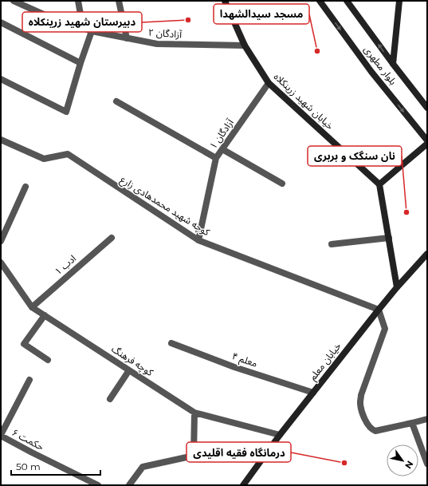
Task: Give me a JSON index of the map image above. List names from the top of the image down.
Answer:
{
  "streets": {
    "street": [
      "آزادگان ۲",
      "بلوار مطهری",
      "خیابان شهید زرینکلاه",
      "آزادگان ۱",
      "کوچه شهید محمدهادی زارع",
      "ادب ۱",
      "معلم ۴",
      "کوچه فرهنگ",
      "خیابان معلم",
      "حکمت ۶"
    ]
  },
  "crossings": [
    ["آزادگان ۲", "خیابان شهید زرینکلاه"],
    ["خیابان شهید زرینکلاه", "آزادگان ۱"],
    ["آزادگان ۱", "کوچه شهید محمدهادی زارع"],
    ["کوچه شهید محمدهادی زارع", "خیابان معلم"],
    ["ادب ۱", "کوچه فرهنگ"],
    ["معلم ۴", "خیابان معلم"],
    ["کوچه فرهنگ", "خیابان معلم"]
  ],
  "places": [
    "دبیرستان شهید زرینکلاه",
    "مسجد سیدالشهدا",
    "نان سنگک و بربری",
    "درمانگاه فقیه اقلیدی"
  ],
  "scale_bar": "50 m",
  "north": "bottom right"
}
